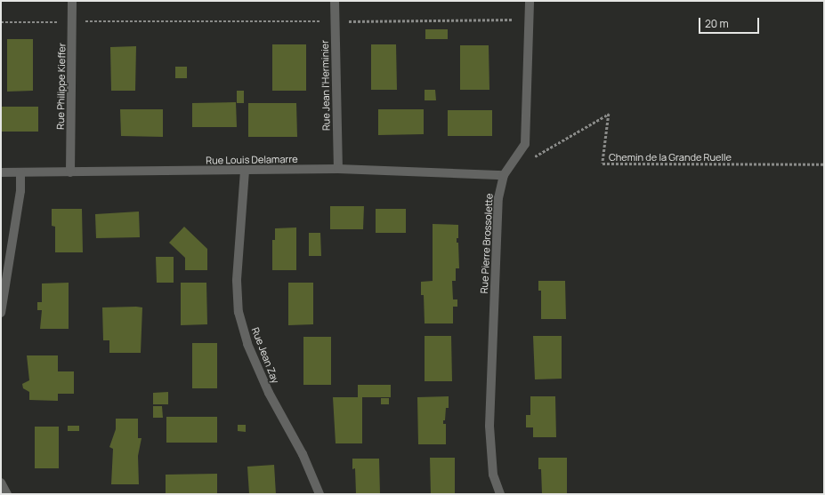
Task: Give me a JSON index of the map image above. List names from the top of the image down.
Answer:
{
  "streets": {
    "street": [
      "Rue Jean l'Herminier",
      "Rue Philippe Kieffer",
      "Rue Louis Delamarre",
      "Rue Pierre Brossolette",
      "Rue Jean Zay"
    ],
    "path": ["Chemin de la Grande Ruelle"]
  },
  "crossings": [
    ["Rue Jean l'Herminier", "Rue Louis Delamarre"],
    ["Rue Philippe Kieffer", "Rue Louis Delamarre"],
    ["Rue Louis Delamarre", "Rue Pierre Brossolette"],
    ["Rue Louis Delamarre", "Rue Jean Zay"]
  ],
  "scale_bar": "20 m"
}
